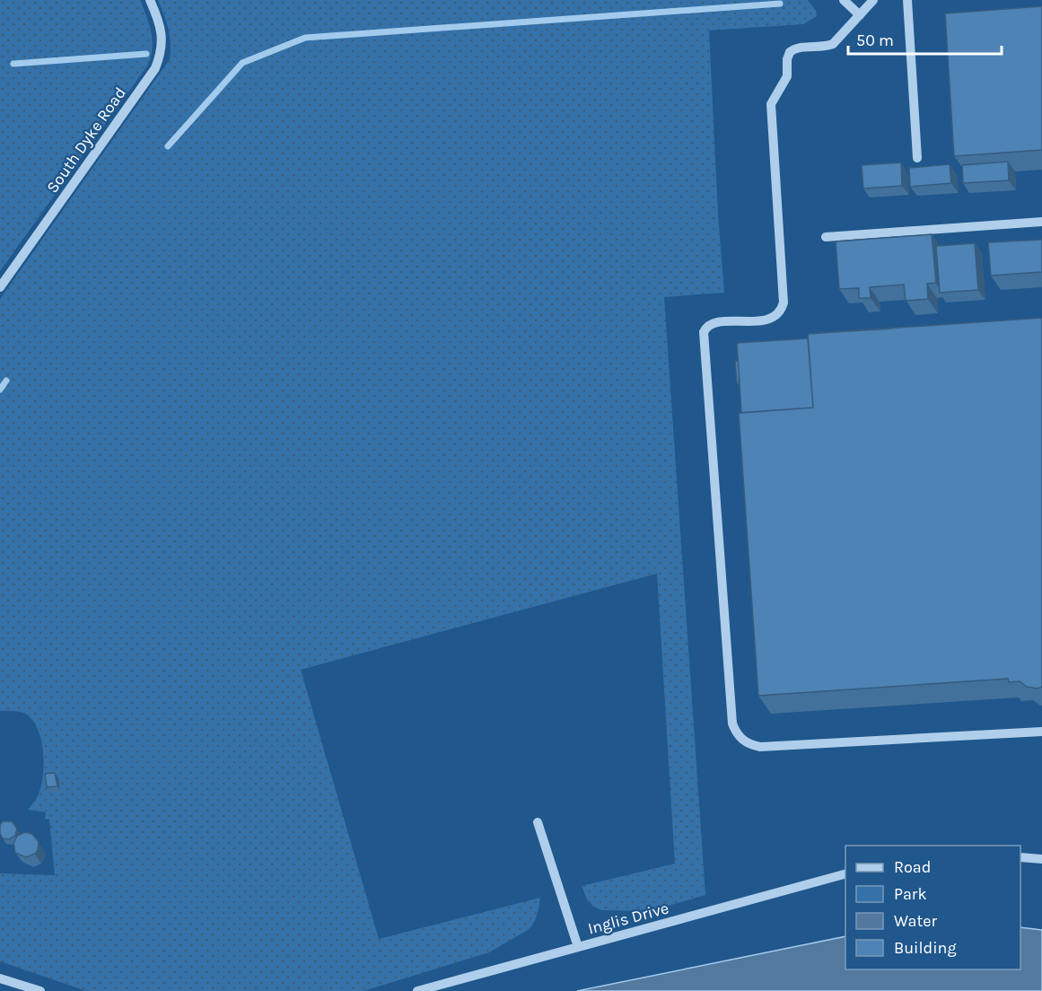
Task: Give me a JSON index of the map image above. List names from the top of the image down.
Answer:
{
  "streets": {
    "street": ["South Dyke Road", "Inglis Drive"]
  },
  "legend": [
    "Road",
    "Park",
    "Water",
    "Building"
  ],
  "scale_bar": "50 m"
}
